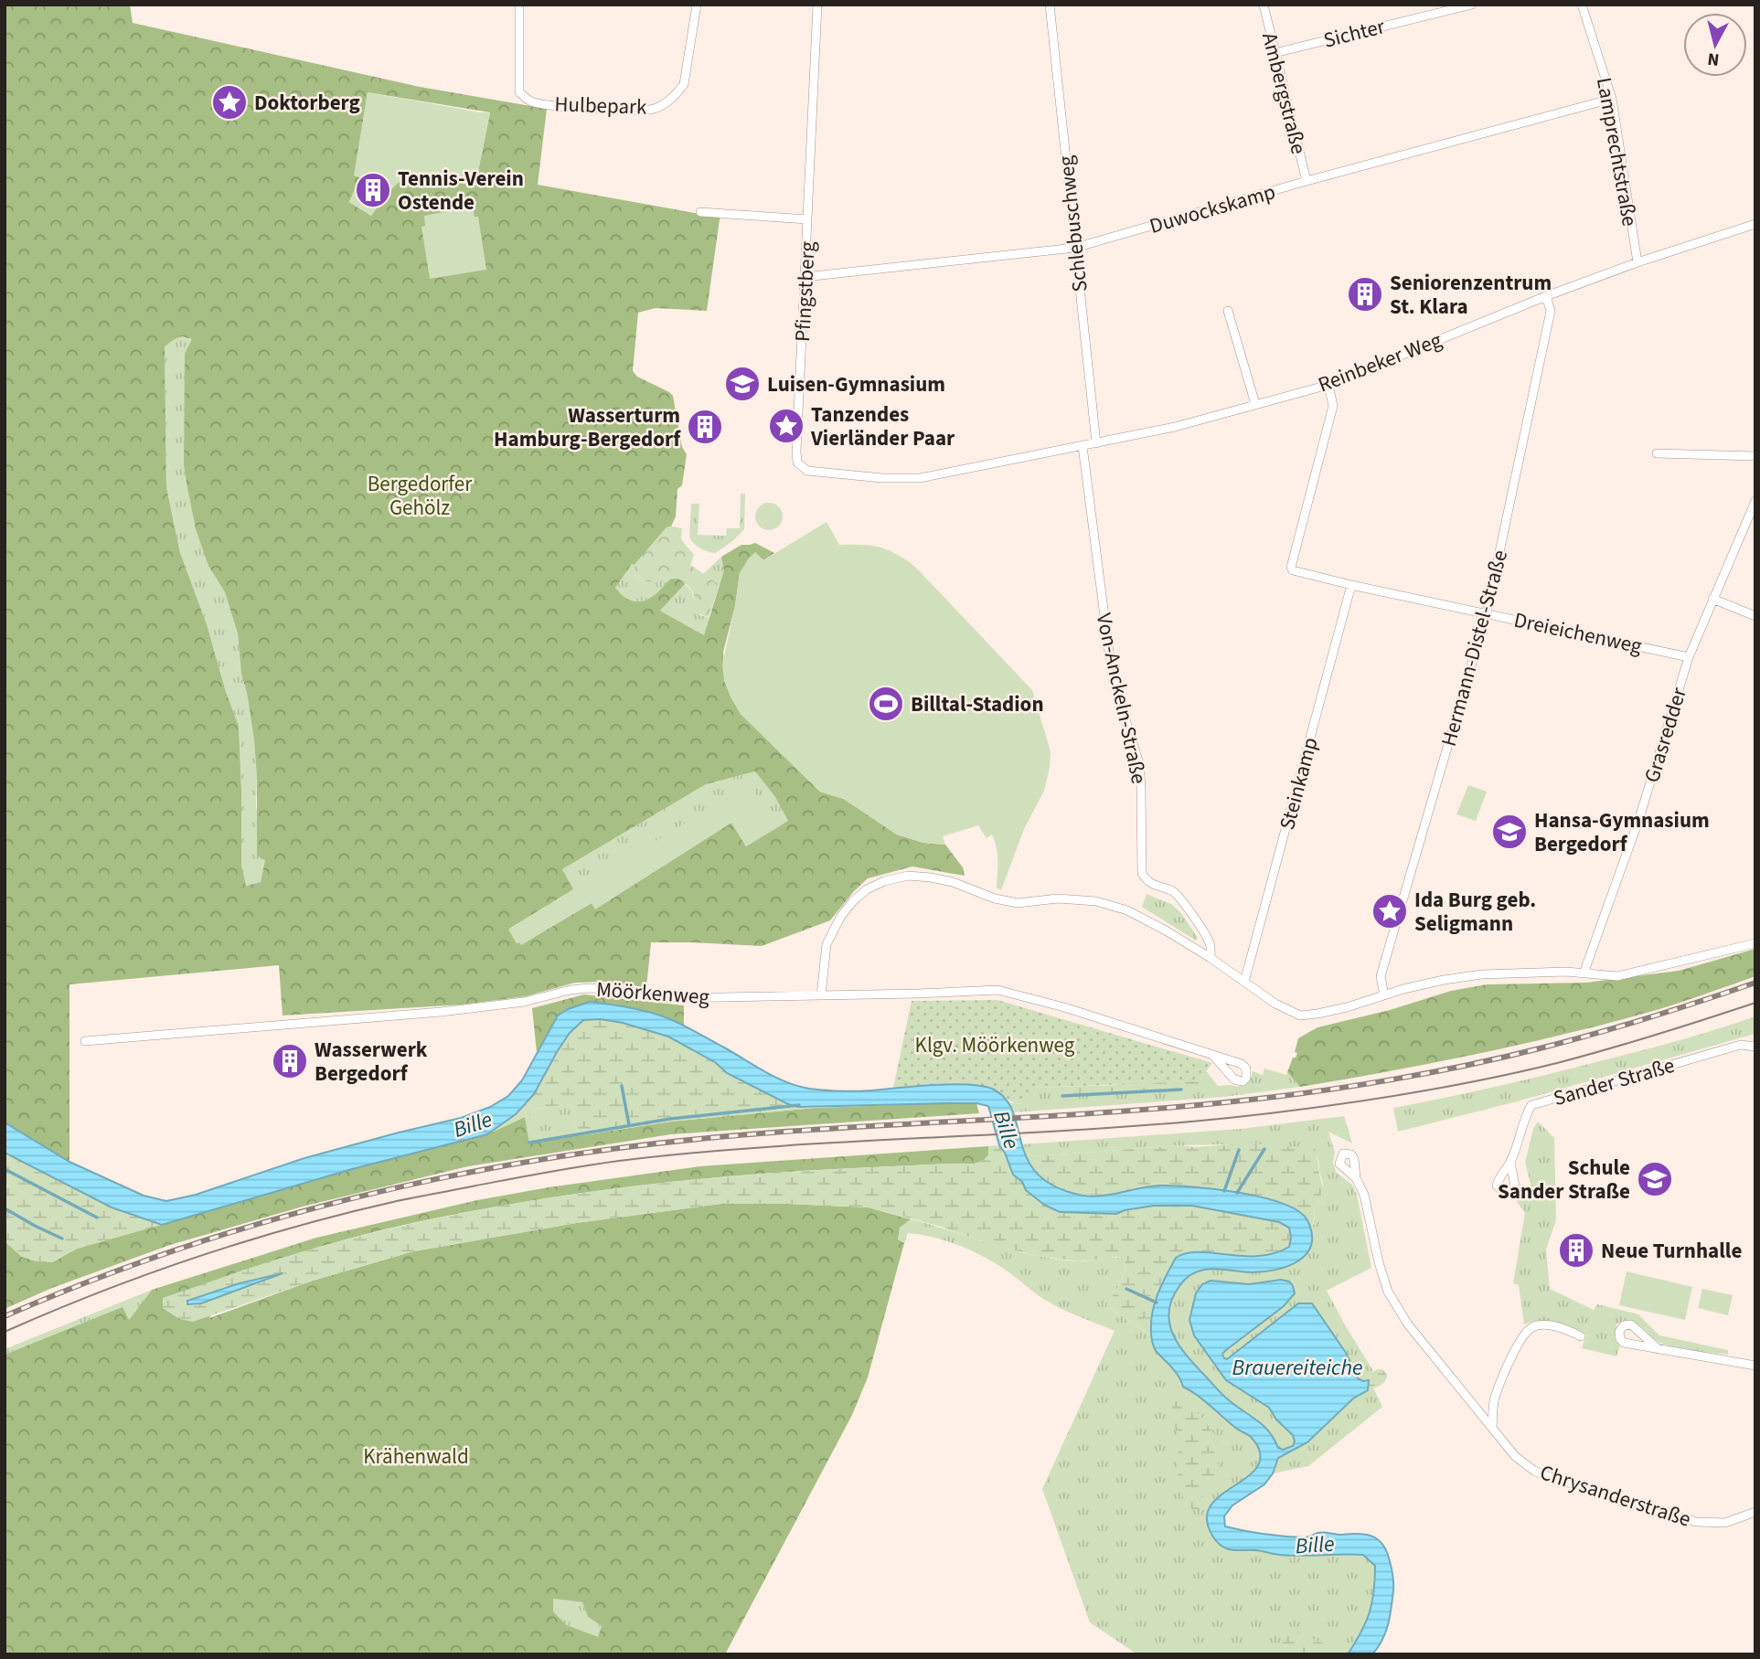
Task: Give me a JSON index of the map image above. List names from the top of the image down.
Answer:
{
  "streets": {
    "street": [
      "Sichter",
      "Ambergstraße",
      "Hulbepark",
      "Lamprechtstraße",
      "Duwockskamp",
      "Schlebuschweg",
      "Pfingstberg",
      "Reinbeker Weg",
      "Dreieichenweg",
      "Hermann-Distel-Straße",
      "Von-Anckeln-Straße",
      "Grasredder",
      "Steinkamp",
      "Möörkenweg",
      "Sander Straße",
      "Chrysanderstraße"
    ]
  },
  "crossings": [
    ["Sichter", "Ambergstraße"],
    ["Ambergstraße", "Duwockskamp"],
    ["Lamprechtstraße", "Duwockskamp"],
    ["Lamprechtstraße", "Reinbeker Weg"],
    ["Duwockskamp", "Schlebuschweg"],
    ["Duwockskamp", "Pfingstberg"],
    ["Schlebuschweg", "Reinbeker Weg"],
    ["Pfingstberg", "Reinbeker Weg"],
    ["Reinbeker Weg", "Dreieichenweg"],
    ["Reinbeker Weg", "Hermann-Distel-Straße"],
    ["Reinbeker Weg", "Von-Anckeln-Straße"],
    ["Dreieichenweg", "Hermann-Distel-Straße"],
    ["Dreieichenweg", "Grasredder"],
    ["Dreieichenweg", "Steinkamp"]
  ],
  "water": ["Bille", "Brauereiteiche"],
  "parks": ["Bergedorfer Gehölz", "Klgv. Möörkenweg", "Krähenwald"],
  "places": {
    "place": ["Doktorberg", "Tanzendes Vierländer Paar", "Ida Burg geb. Seligmann"],
    "building": [
      "Tennis-Verein Ostende",
      "Seniorenzentrum St. Klara",
      "Wasserturm Hamburg-Bergedorf",
      "Wasserwerk Bergedorf",
      "Neue Turnhalle"
    ],
    "school or university": ["Luisen-Gymnasium", "Hansa-Gymnasium Bergedorf", "Schule Sander Straße"],
    "sports": ["Billtal-Stadion"]
  },
  "north": "bottom"
}
